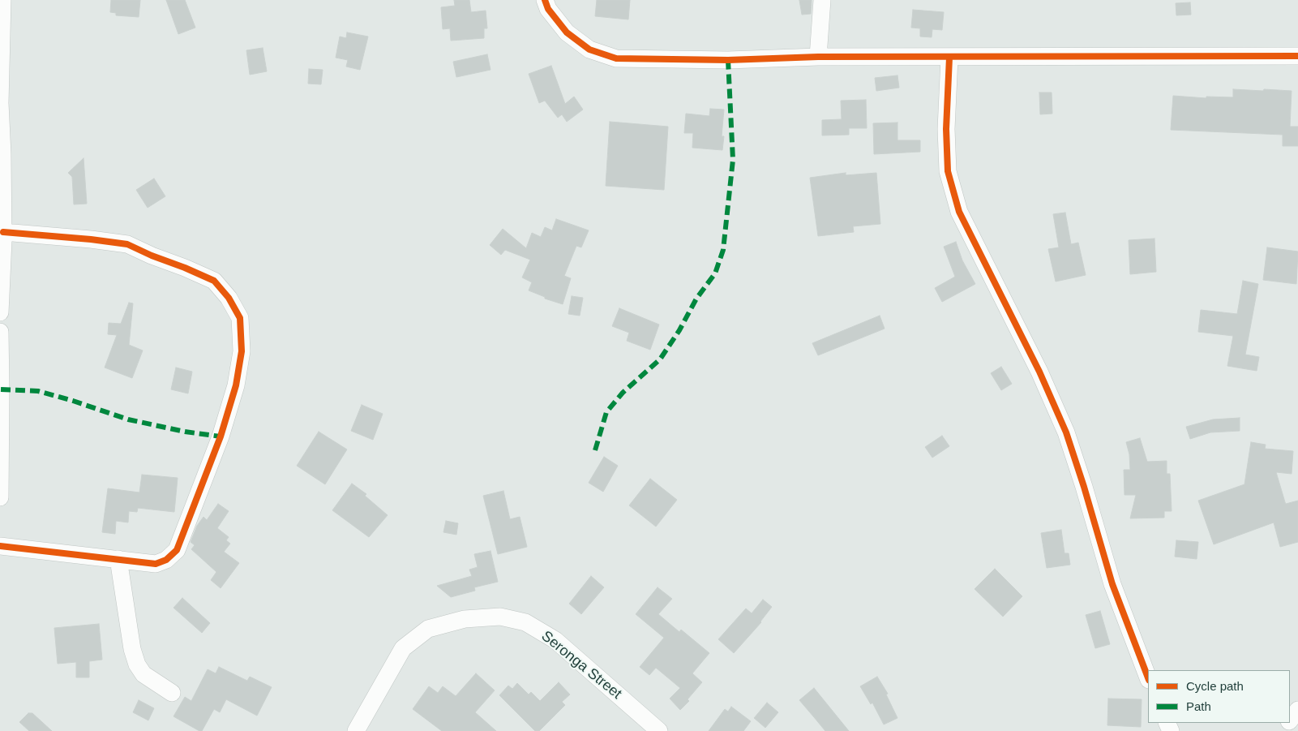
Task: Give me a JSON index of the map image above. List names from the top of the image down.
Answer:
{
  "streets": {
    "street": ["Seronga Street"]
  },
  "legend": ["Cycle path", "Path"]
}
